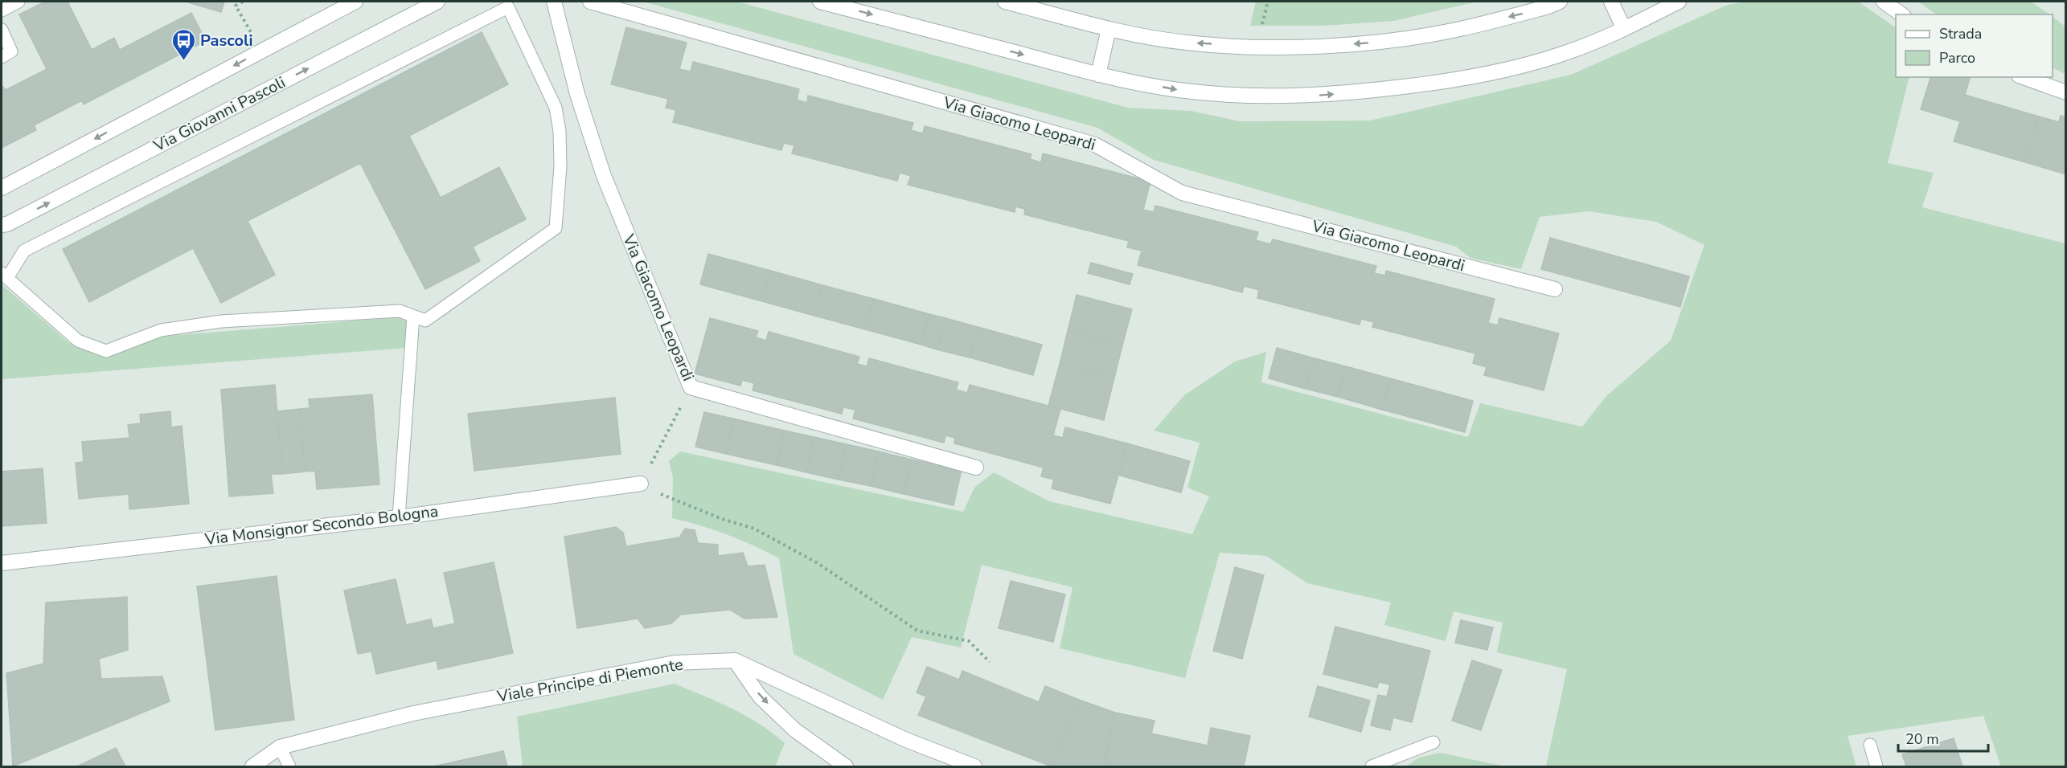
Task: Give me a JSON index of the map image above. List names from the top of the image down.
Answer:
{
  "streets": {
    "street": [
      "Via Giovanni Pascoli",
      "Via Giacomo Leopardi",
      "Via Monsignor Secondo Bologna",
      "Viale Principe di Piemonte"
    ]
  },
  "places": {
    "bus stop": ["Pascoli"]
  },
  "legend": ["Strada", "Parco"],
  "scale_bar": "20 m"
}
